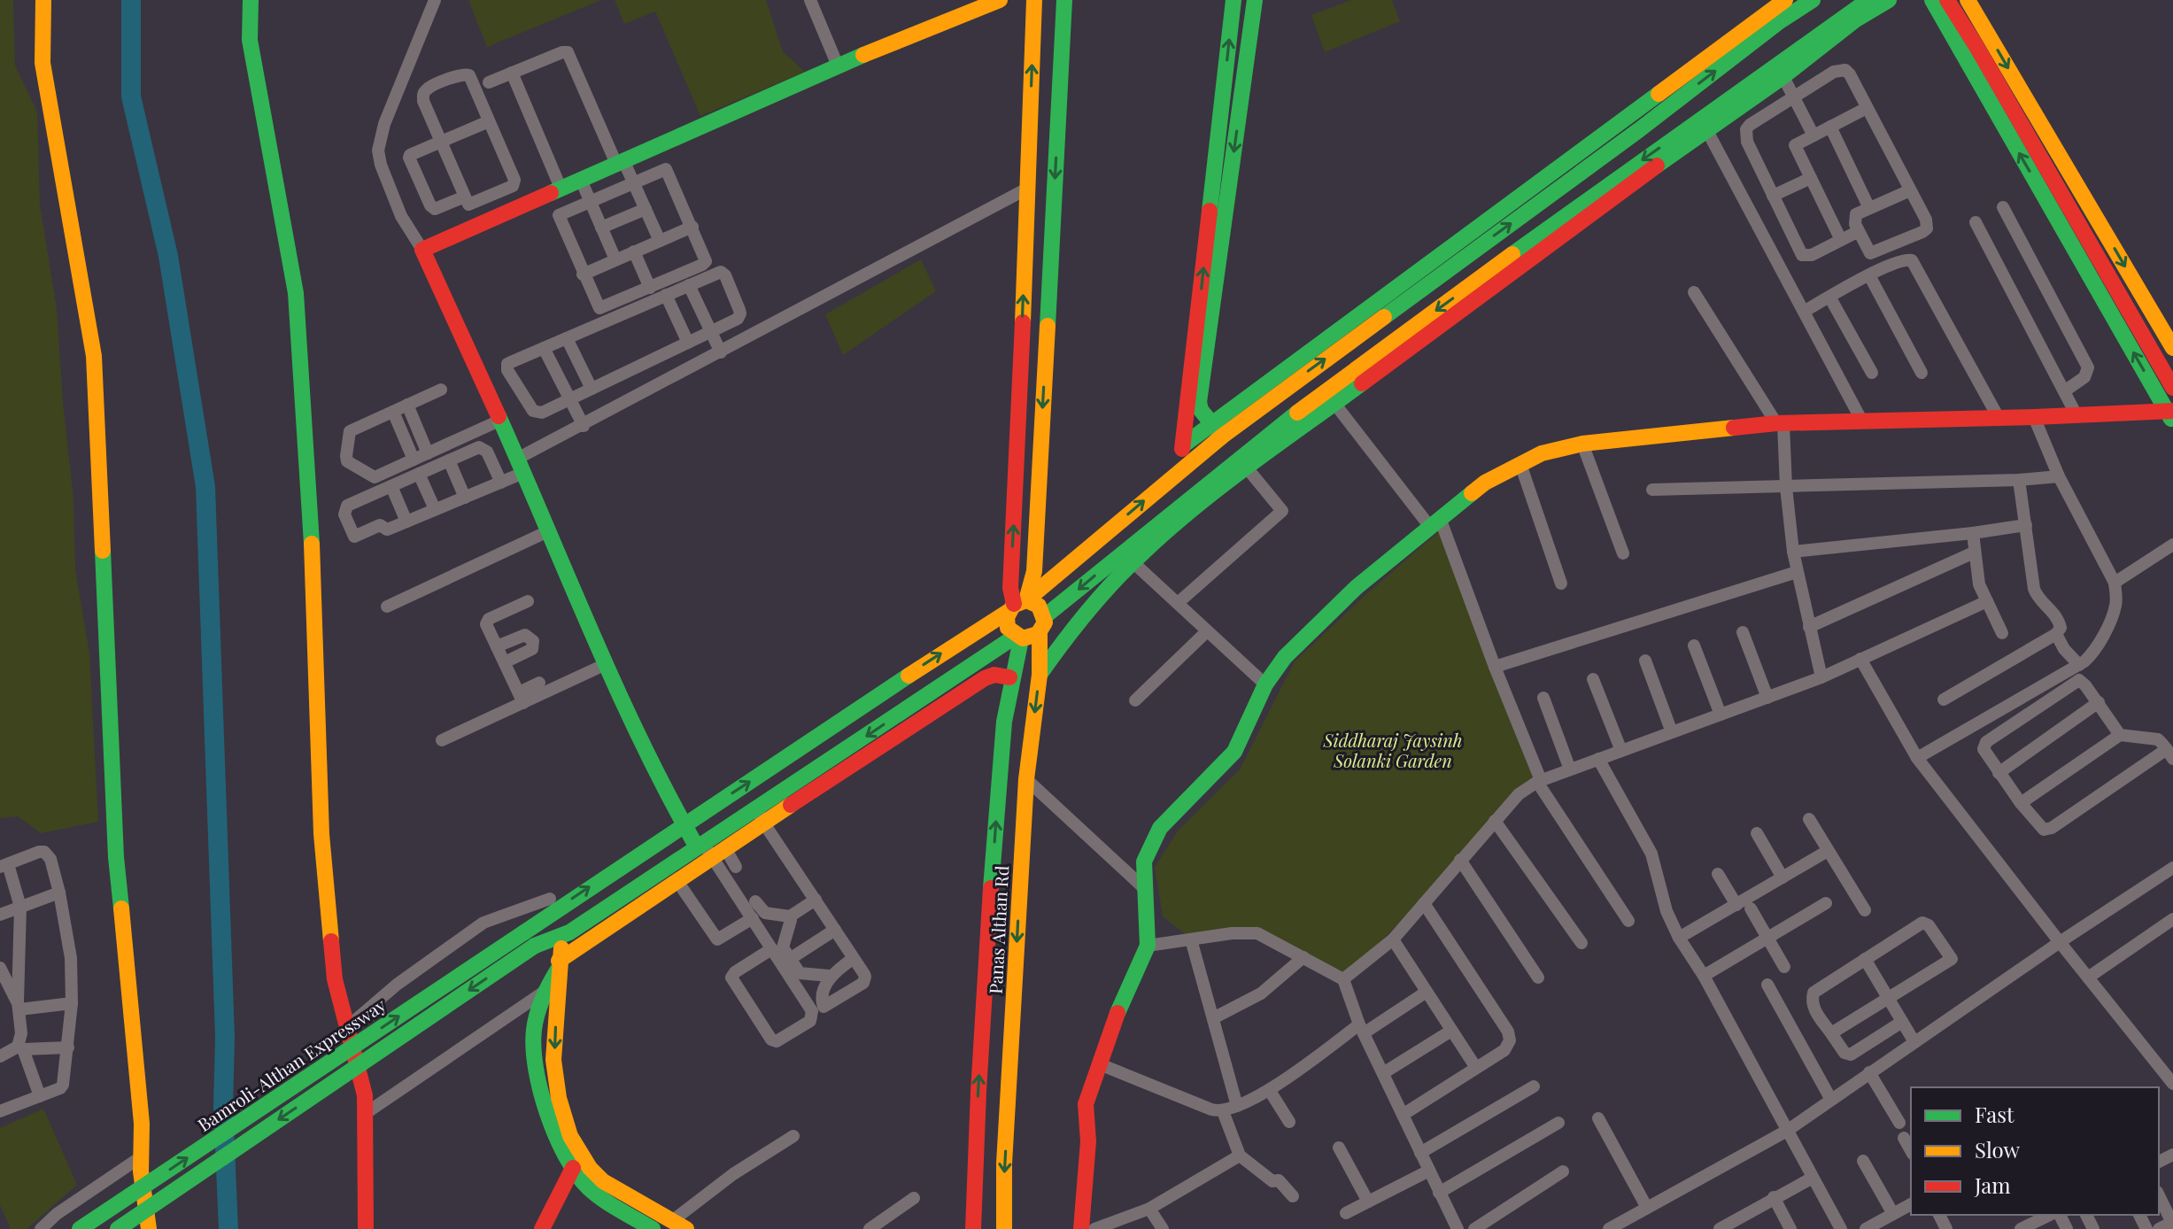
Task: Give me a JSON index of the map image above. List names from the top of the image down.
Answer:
{
  "streets": {
    "street": ["Panas Althan Rd", "Bamroli-Althan Expressway"]
  },
  "parks": ["Siddharaj Jaysinh Solanki Garden"],
  "legend": ["Fast", "Slow", "Jam"]
}
